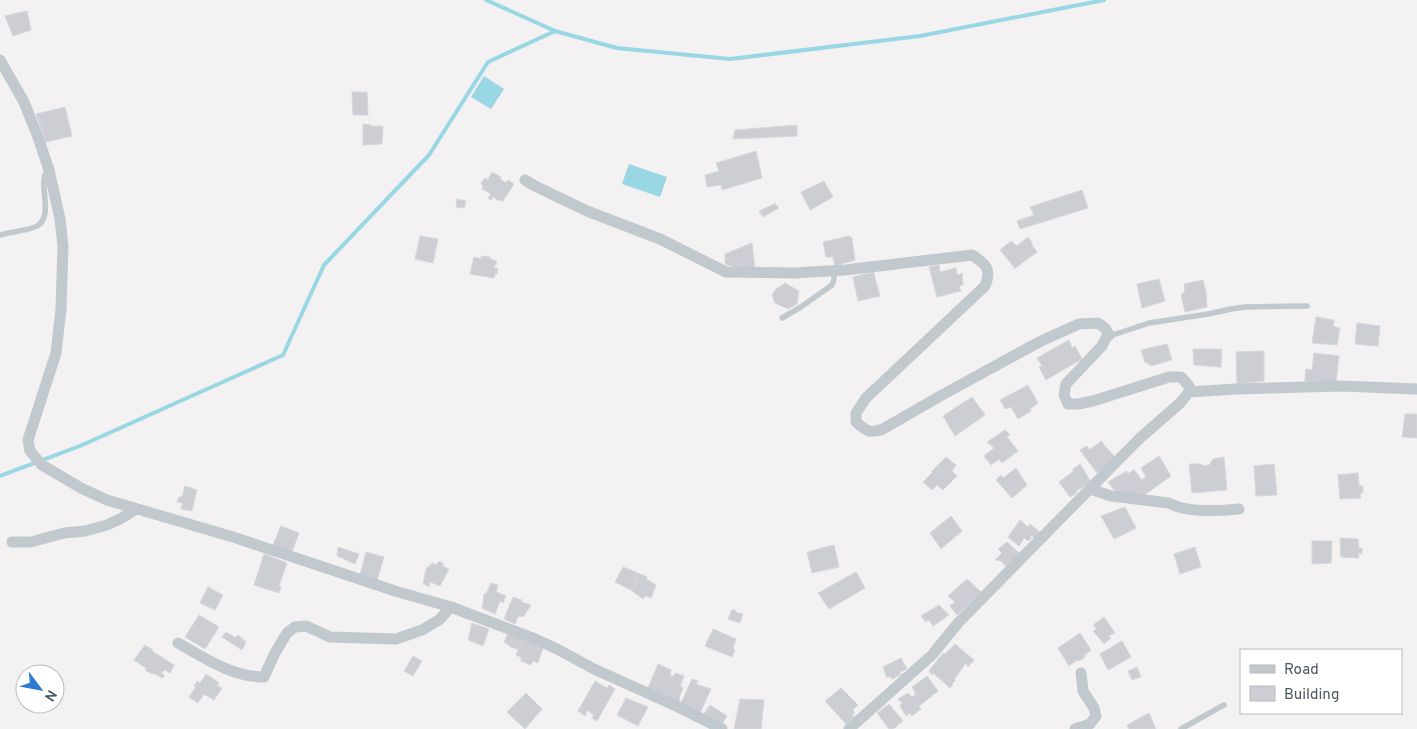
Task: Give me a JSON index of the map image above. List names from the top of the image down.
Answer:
{
  "legend": ["Road", "Building"],
  "north": "bottom right"
}
